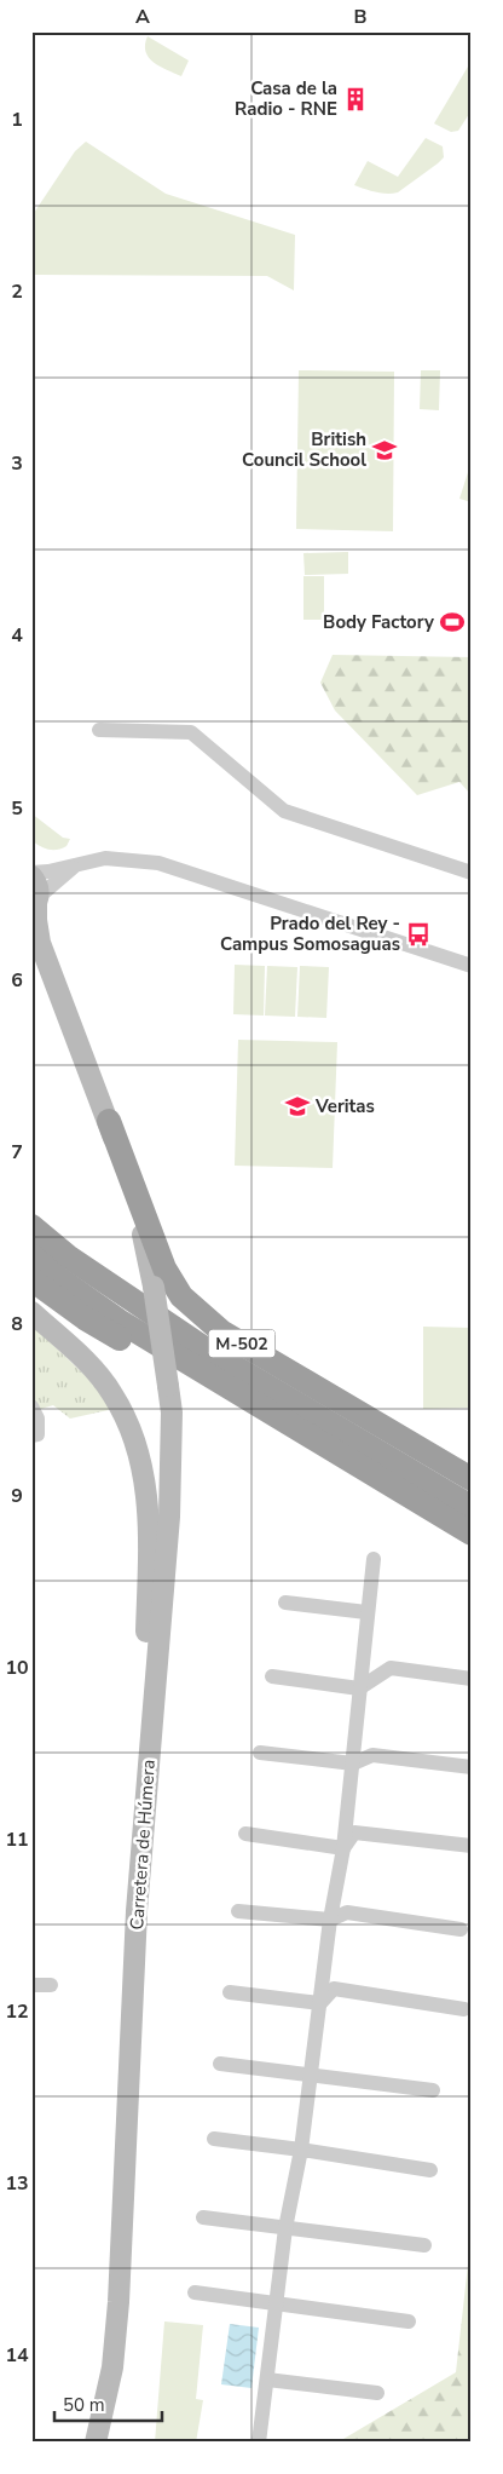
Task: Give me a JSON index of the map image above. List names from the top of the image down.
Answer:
{
  "streets": {
    "highway": ["M-502"],
    "main road": ["Carretera de Húmera"]
  },
  "crossings": [
    ["M-502", "Carretera de Húmera"]
  ],
  "places": {
    "building": ["Casa de la Radio - RNE"],
    "school or university": ["British Council School", "Veritas"],
    "sports": ["Body Factory"],
    "bus stop": ["Prado del Rey - Campus Somosaguas"]
  },
  "scale_bar": "50 m",
  "grid": {
    "columns": ["A", "B"],
    "rows": [
      "1",
      "2",
      "3",
      "4",
      "5",
      "6",
      "7",
      "8",
      "9",
      "10",
      "11",
      "12",
      "13",
      "14"
    ]
  }
}
